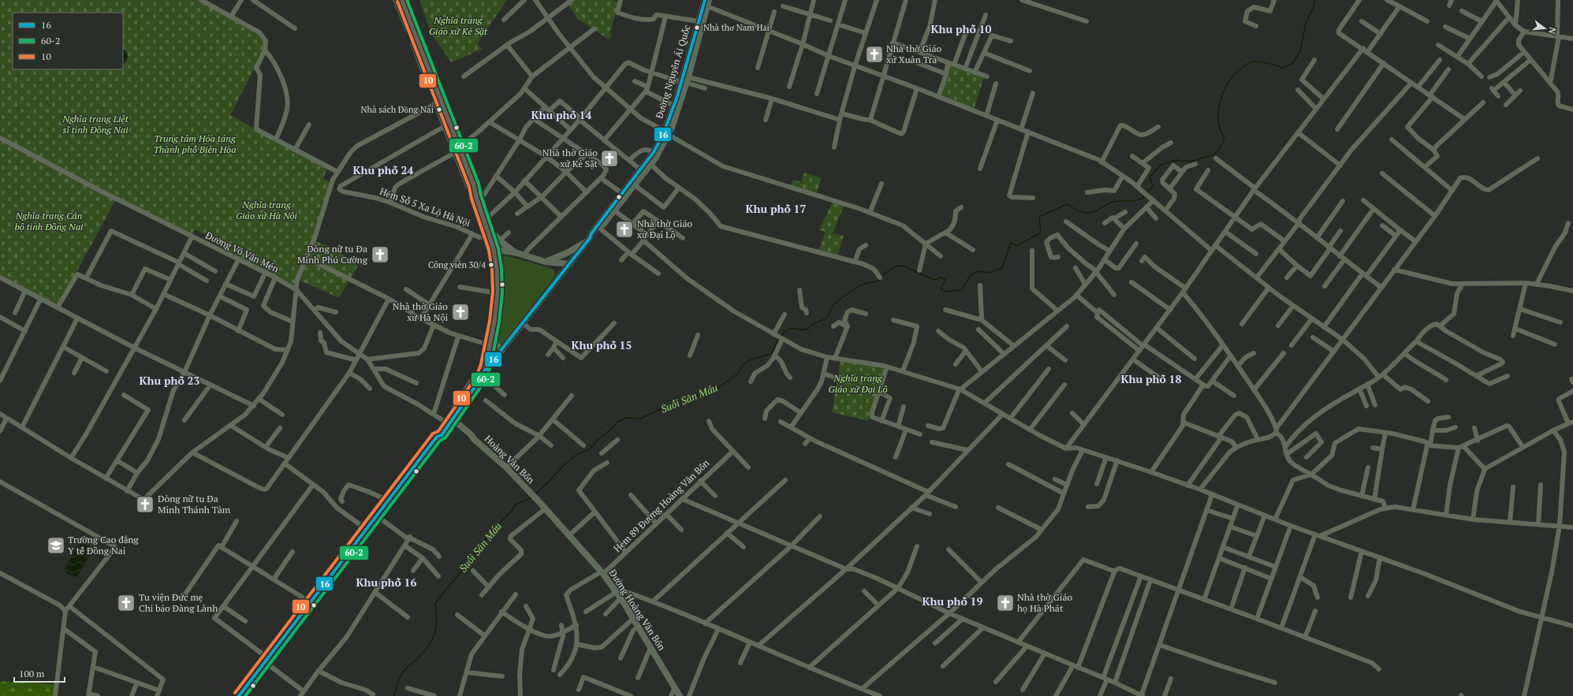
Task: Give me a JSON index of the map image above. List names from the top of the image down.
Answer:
{
  "streets": {
    "main road": ["Đường Nguyễn Ái Quốc", "Hoàng Văn Bổn", "Đường Hoàng Văn Bổn"],
    "street": ["Hẻm Số 5 Xa Lộ Hà Nội", "Đường Võ Văn Mén", "Hẻm 89 Đường Hoàng Văn Bổn"]
  },
  "crossings": [
    ["Đường Võ Văn Mén", "Hoàng Văn Bổn"],
    ["Hoàng Văn Bổn", "Đường Hoàng Văn Bổn"],
    ["Hẻm 89 Đường Hoàng Văn Bổn", "Đường Hoàng Văn Bổn"]
  ],
  "districts": [
    "Khu phố 10",
    "Khu phố 14",
    "Khu phố 24",
    "Khu phố 17",
    "Khu phố 15",
    "Khu phố 18",
    "Khu phố 23",
    "Khu phố 16",
    "Khu phố 19"
  ],
  "water": ["Suối Săn Máu"],
  "parks": [
    "Nghĩa trang Giáo xứ Kẻ Sặt",
    "Nghĩa trang Liệt sĩ tỉnh Đồng Nai",
    "Trung tâm Hỏa táng Thành phố Biên Hòa",
    "Nghĩa trang Giáo xứ Hà Nội",
    "Nghĩa trang Cán bộ tỉnh Đồng Nai",
    "Nghĩa trang Giáo xứ Đại Lộ"
  ],
  "places": {
    "other": ["Nhà thơ Nam Hải", "Nhà sách Đồng Nai", "Công viên 30/4"],
    "church": [
      "Nhà thờ Giáo xứ Xuân Trà",
      "Nhà thờ Giáo xứ Kẻ Sặt",
      "Nhà thờ Giáo xứ Đại Lộ",
      "Dòng nữ tu Đa Minh Phú Cường",
      "Nhà thờ Giáo xứ Hà Nội",
      "Dòng nữ tu Đa Minh Thánh Tâm",
      "Tu viện Đức mẹ Chỉ bảo Đàng Lành",
      "Nhà thờ Giáo họ Hà Phát"
    ],
    "school or university": ["Trường Cao đẳng Y tế Đồng Nai"]
  },
  "lines": ["transit line 16", "transit line 60-2", "transit line 10"],
  "legend": ["16", "60-2", "10"],
  "scale_bar": "100 m",
  "north": "right"
}
